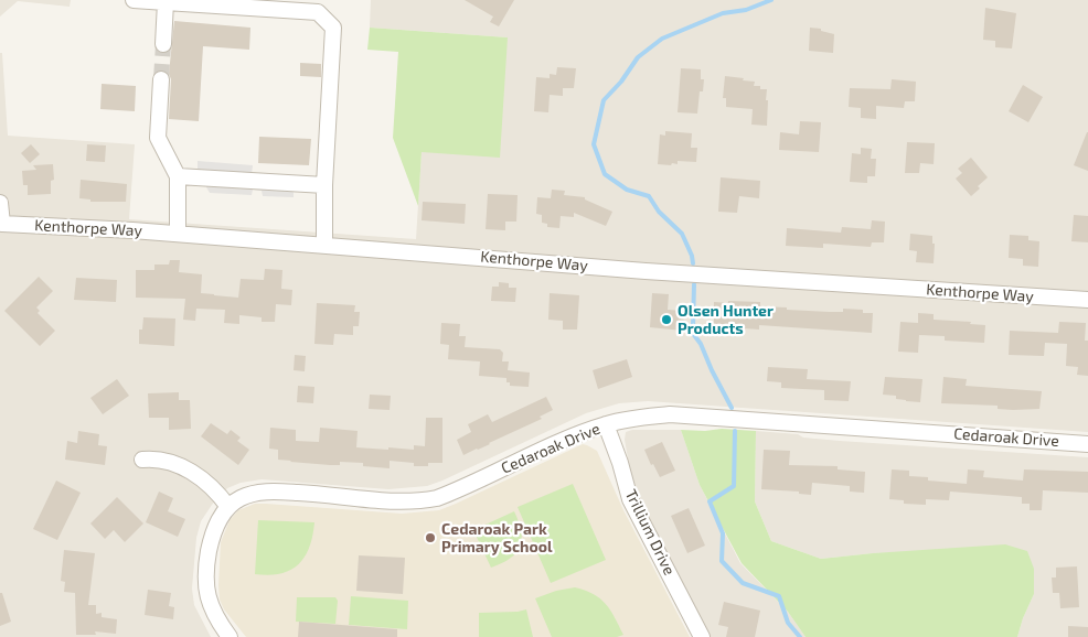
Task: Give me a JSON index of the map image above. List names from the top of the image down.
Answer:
{
  "streets": {
    "street": ["Kenthorpe Way", "Cedaroak Drive", "Trillium Drive"]
  },
  "crossings": [
    ["Cedaroak Drive", "Trillium Drive"]
  ],
  "places": ["Olsen Hunter Products", "Cedaroak Park Primary School"]
}
